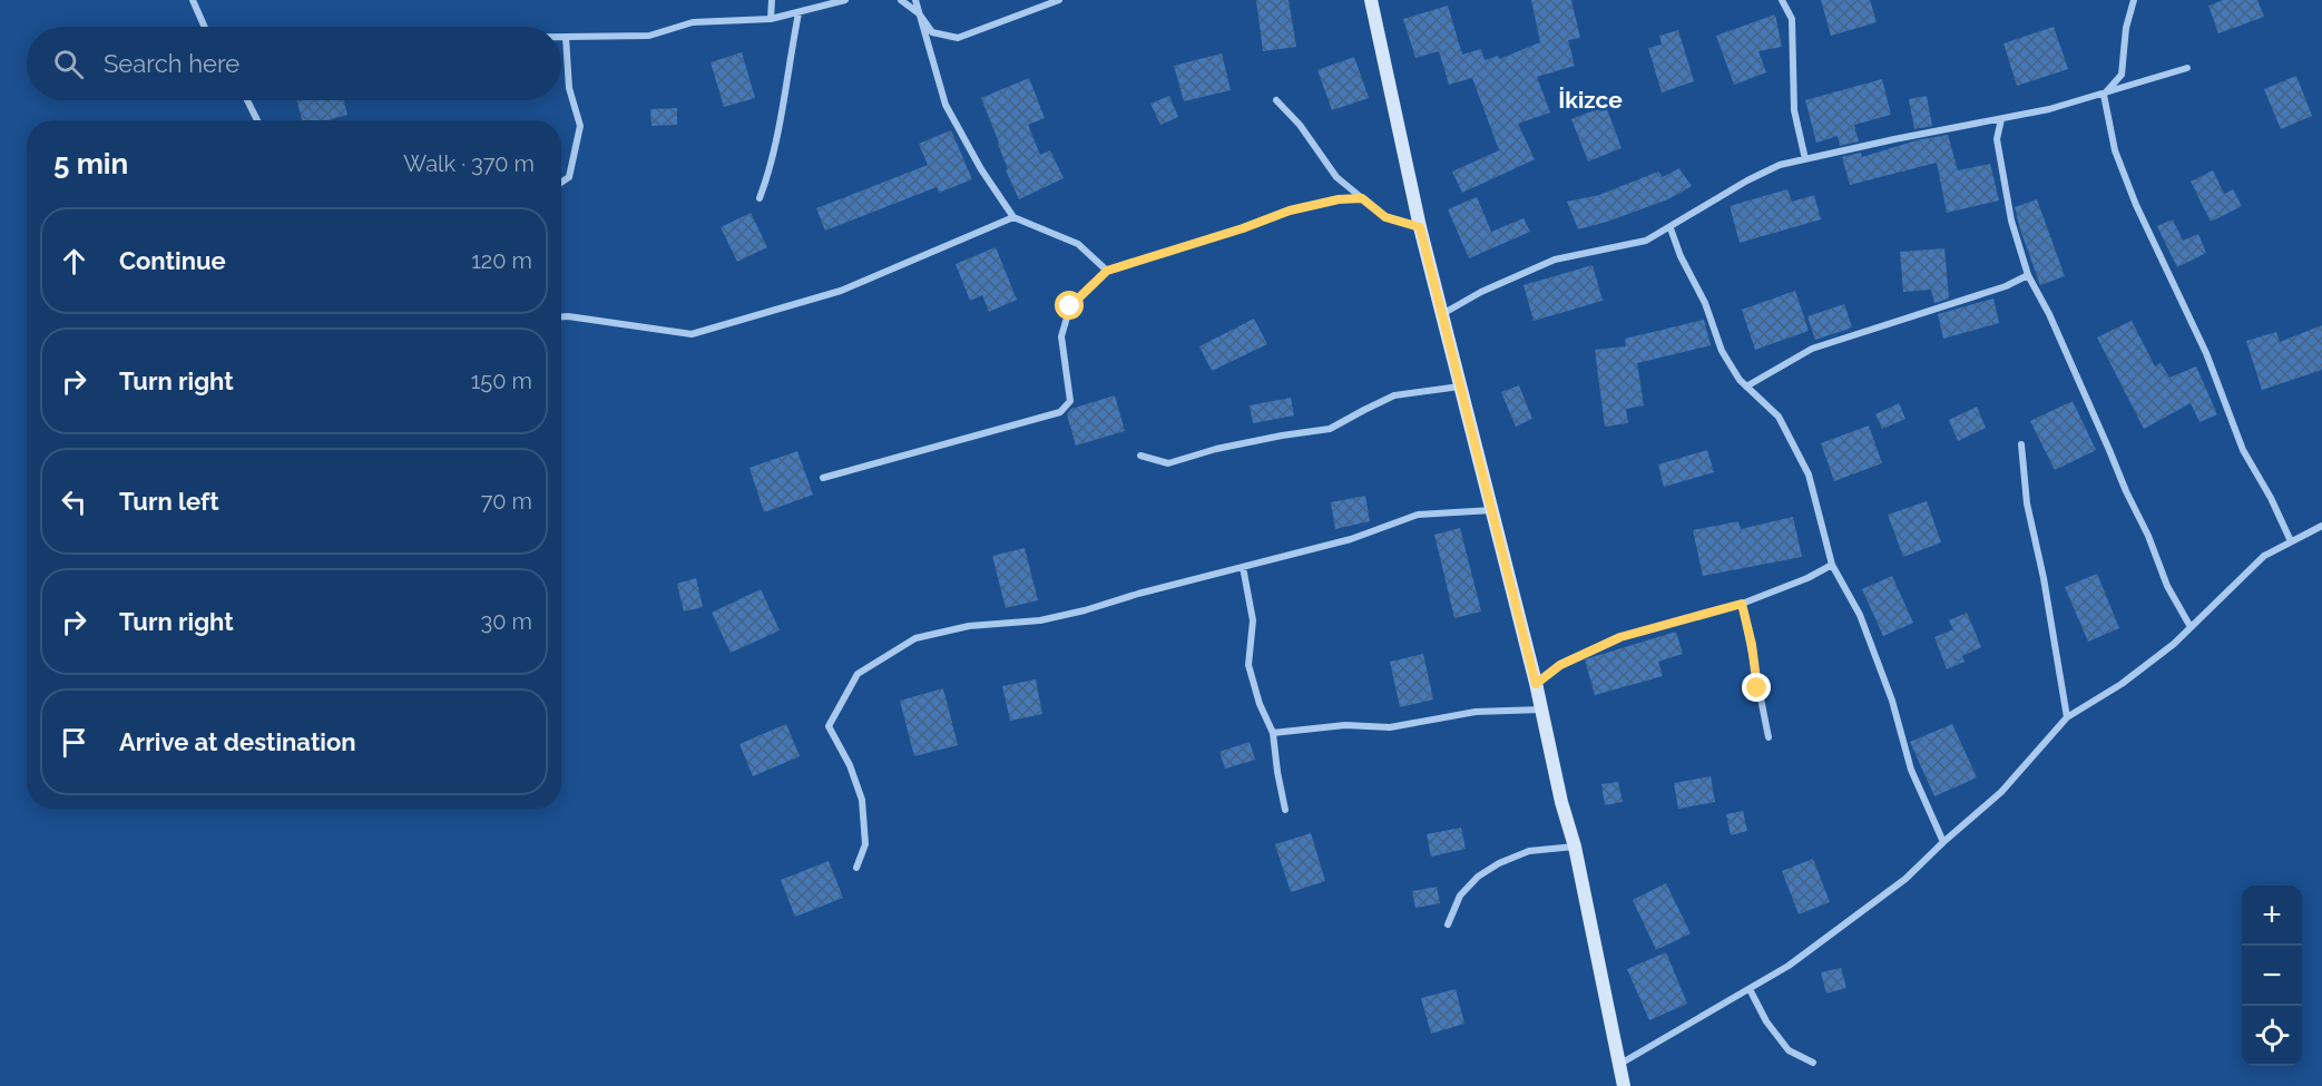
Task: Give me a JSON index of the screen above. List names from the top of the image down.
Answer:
{
  "districts": ["İkizce"],
  "page": {
    "search": "Search here",
    "heading": ["5 min", "Walk · 370 m"],
    "list": [
      ["Continue", "120 m"],
      ["Turn right", "150 m"],
      ["Turn left", "70 m"],
      ["Turn right", "30 m"],
      "Arrive at destination"
    ],
    "map_buttons": ["+", "−"]
  }
}
